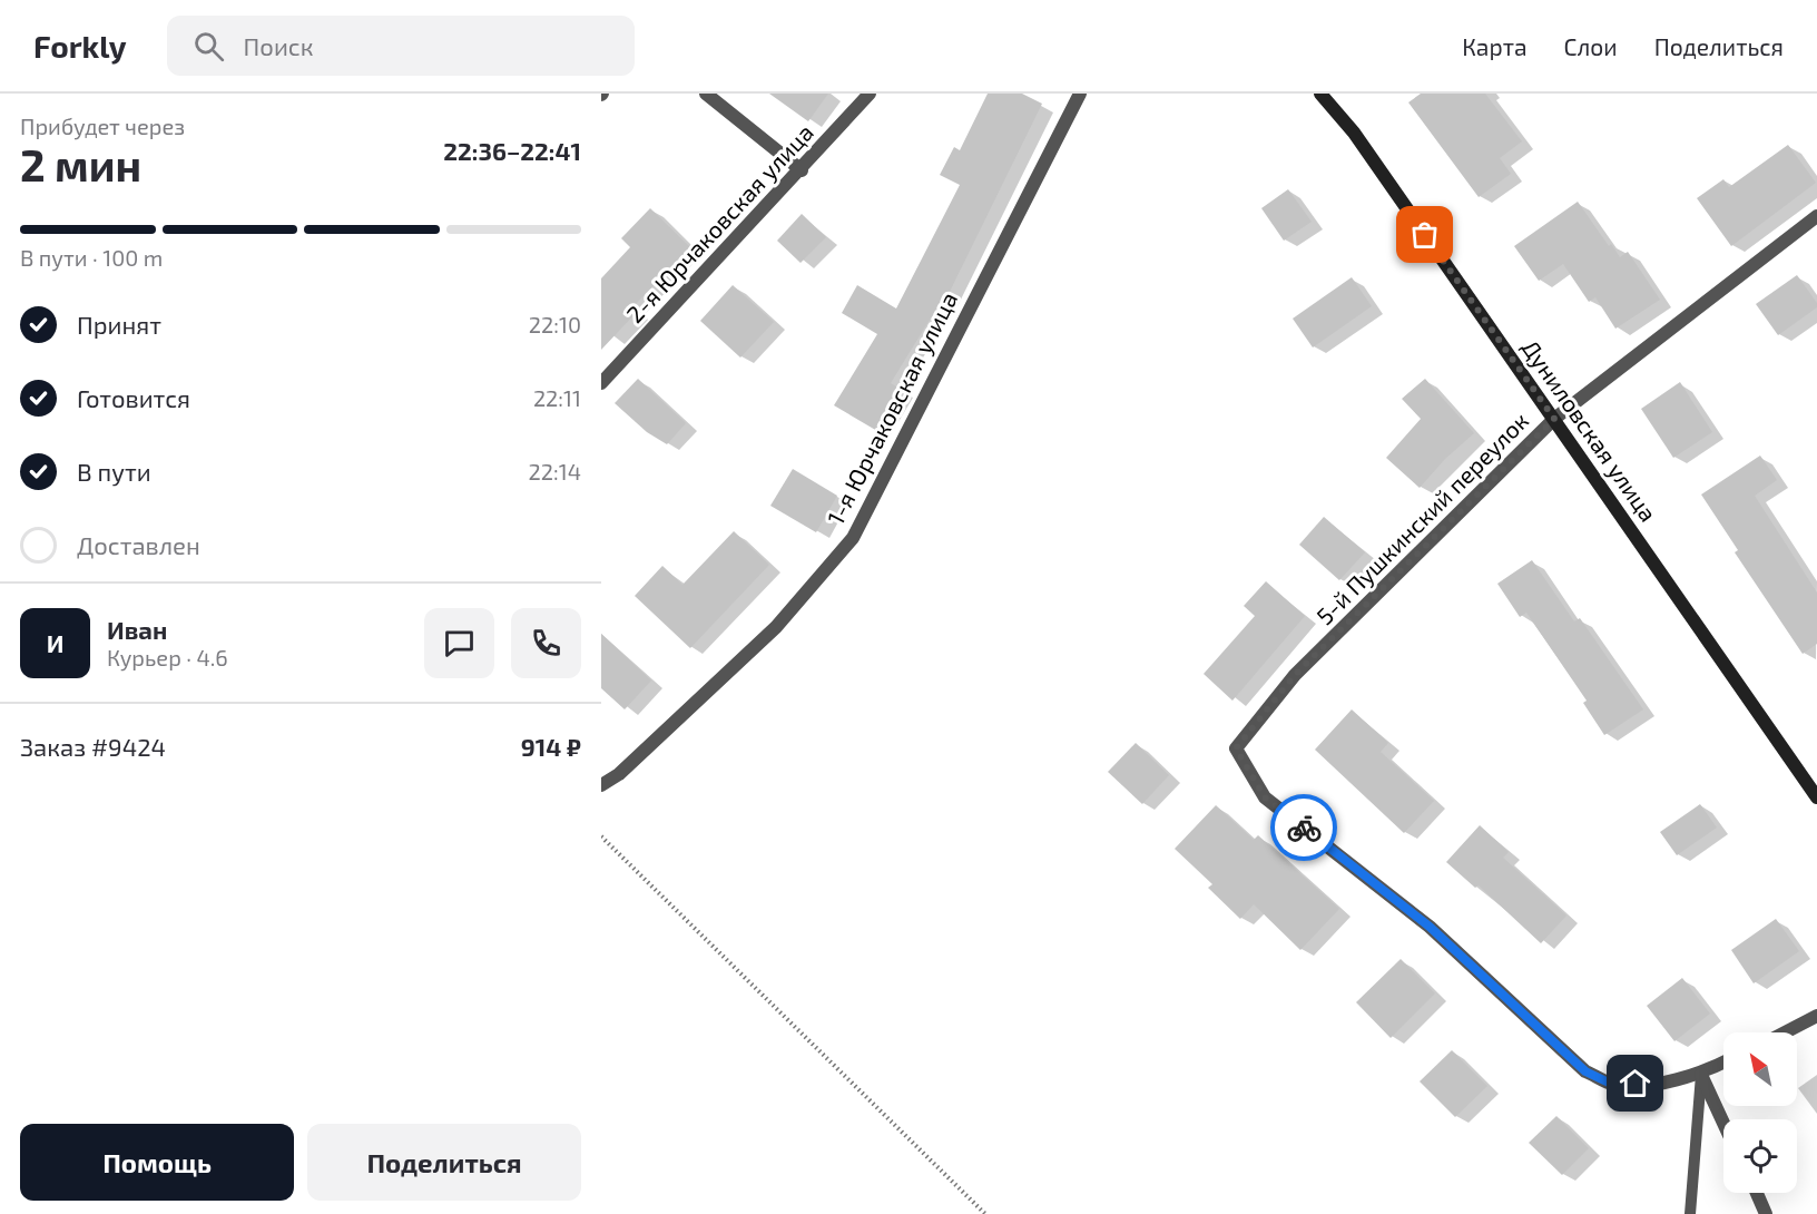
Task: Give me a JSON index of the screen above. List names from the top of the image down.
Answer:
{
  "streets": {
    "main road": ["Дуниловская улица"],
    "street": ["2-я Юрчаковская улица", "1-я Юрчаковская улица", "5-й Пушкинский переулок"]
  },
  "crossings": [
    ["Дуниловская улица", "5-й Пушкинский переулок"]
  ],
  "north": "top left",
  "page": {
    "header": "Forkly",
    "search": "Поиск",
    "nav": ["Карта", "Слои", "Поделиться"],
    "heading": ["2 мин", "Прибудет через", "22:36–22:41"],
    "panel": [
      "Иван",
      "Курьер · 4.6",
      "Заказ #9424",
      "914 ₽"
    ],
    "bar": "В пути · 100 m",
    "list": [
      ["Принят", "22:10"],
      ["Готовится", "22:11"],
      ["В пути", "22:14"],
      "Доставлен"
    ],
    "round": "И",
    "buttons": ["Помощь", "Поделиться"]
  }
}
